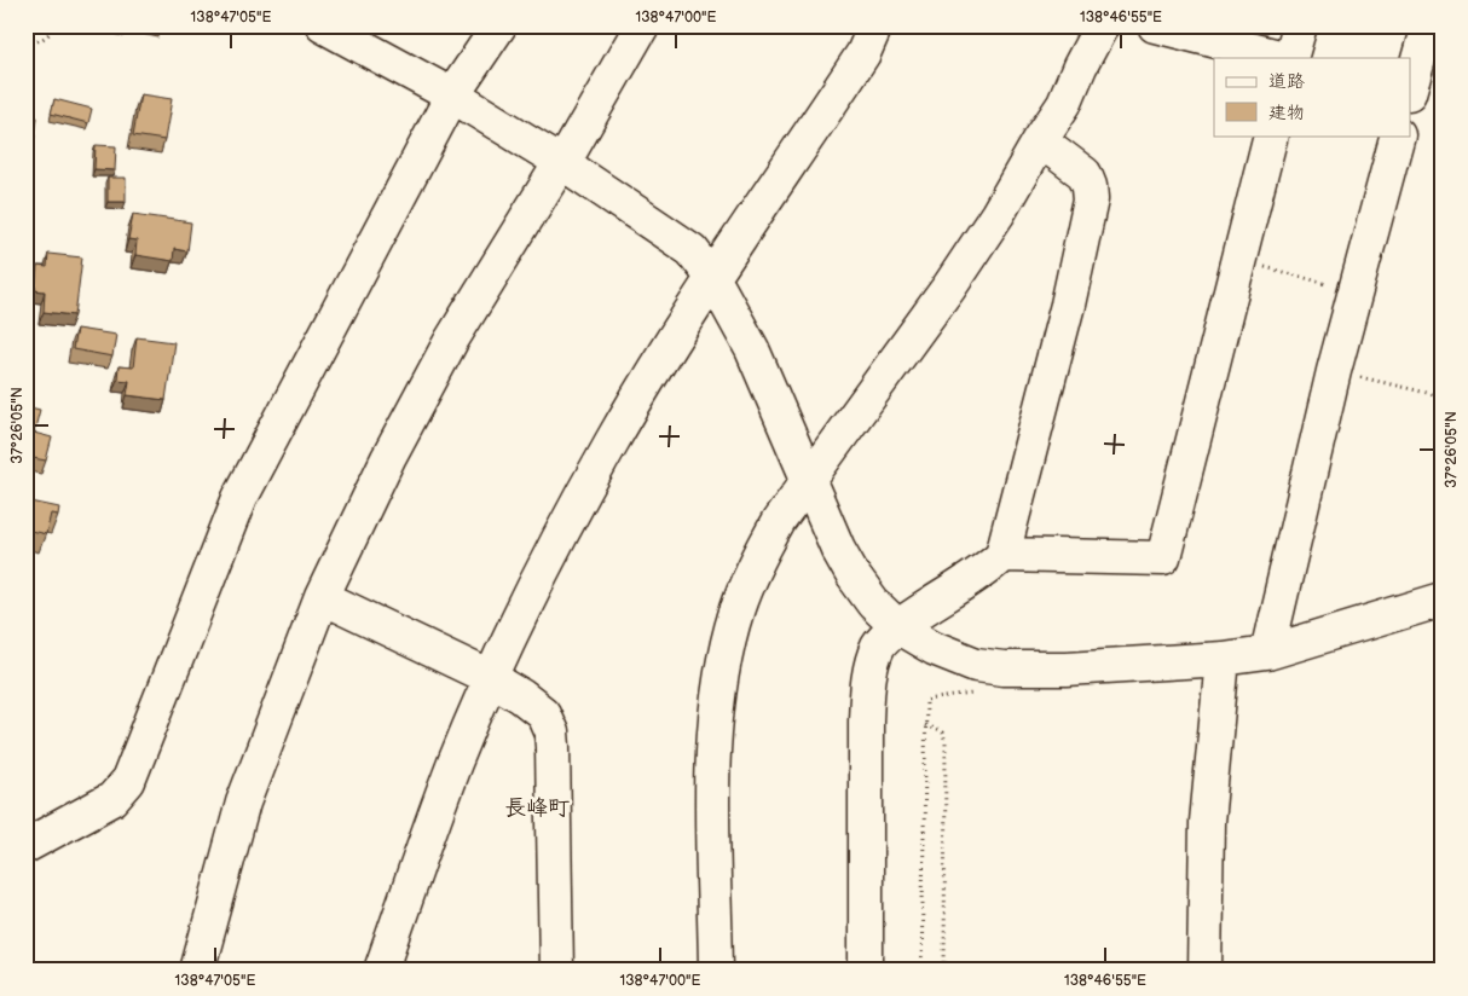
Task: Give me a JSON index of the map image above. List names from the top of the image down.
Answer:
{
  "districts": ["長峰町"],
  "legend": ["道路", "建物"],
  "coordinates": [
    "138°47'05\"E",
    "138°47'00\"E",
    "138°46'55\"E",
    "37°26'05\"N"
  ]
}
